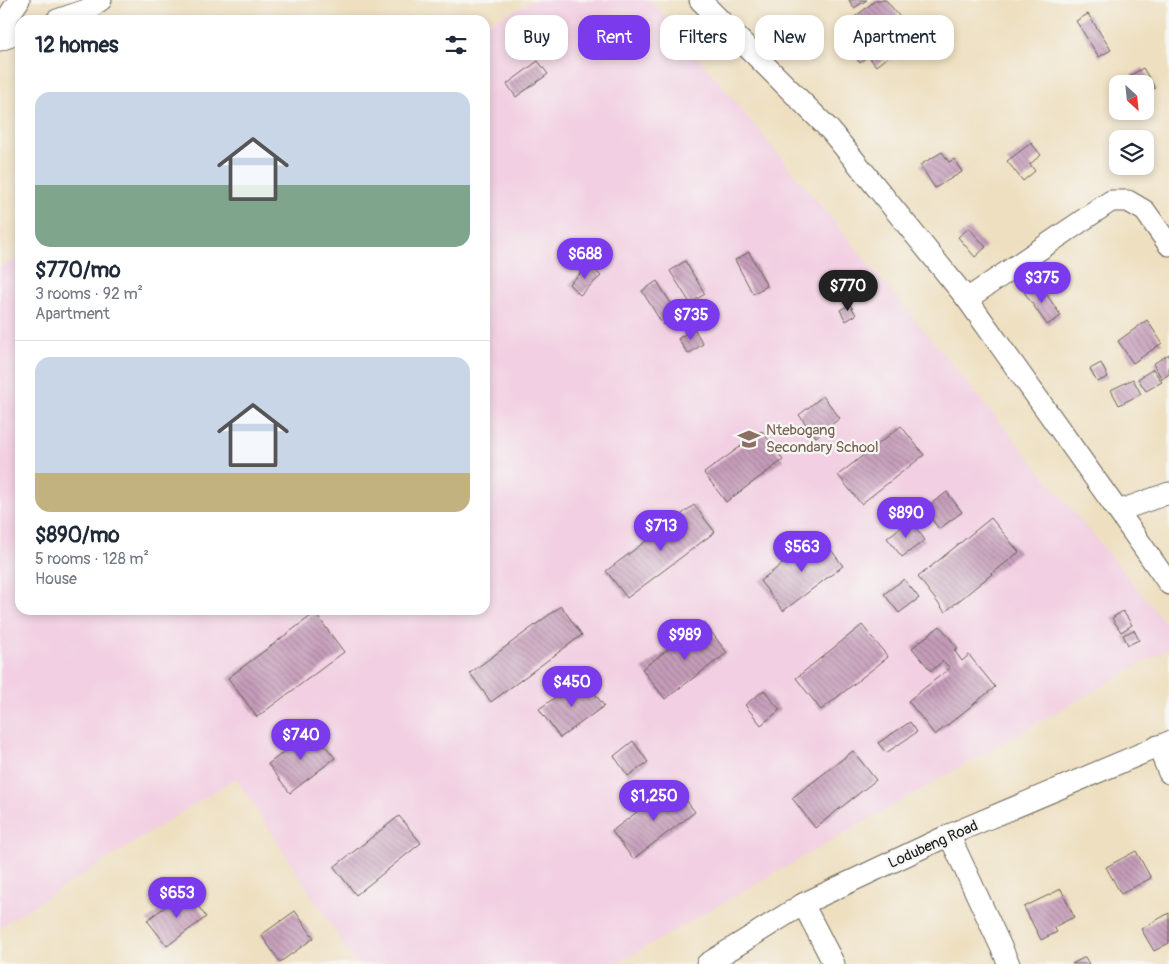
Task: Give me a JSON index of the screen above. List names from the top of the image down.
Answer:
{
  "streets": {
    "street": ["Lodubeng Road"]
  },
  "places": {
    "school or university": ["Ntebogang Secondary School"]
  },
  "north": "bottom right",
  "page": {
    "chip": [
      "Buy",
      "Rent",
      "Filters",
      "New",
      "Apartment"
    ],
    "heading": "12 homes",
    "list": [
      {
        "name": "$770/mo",
        "note": "3 rooms · 92 m² · Apartment"
      },
      {
        "name": "$890/mo",
        "note": "5 rooms · 128 m² · House"
      }
    ],
    "price": [
      "$688",
      "$375",
      "$770",
      "$735",
      "$890",
      "$713",
      "$563",
      "$989",
      "$450",
      "$740",
      "$1,250",
      "$653"
    ]
  }
}
